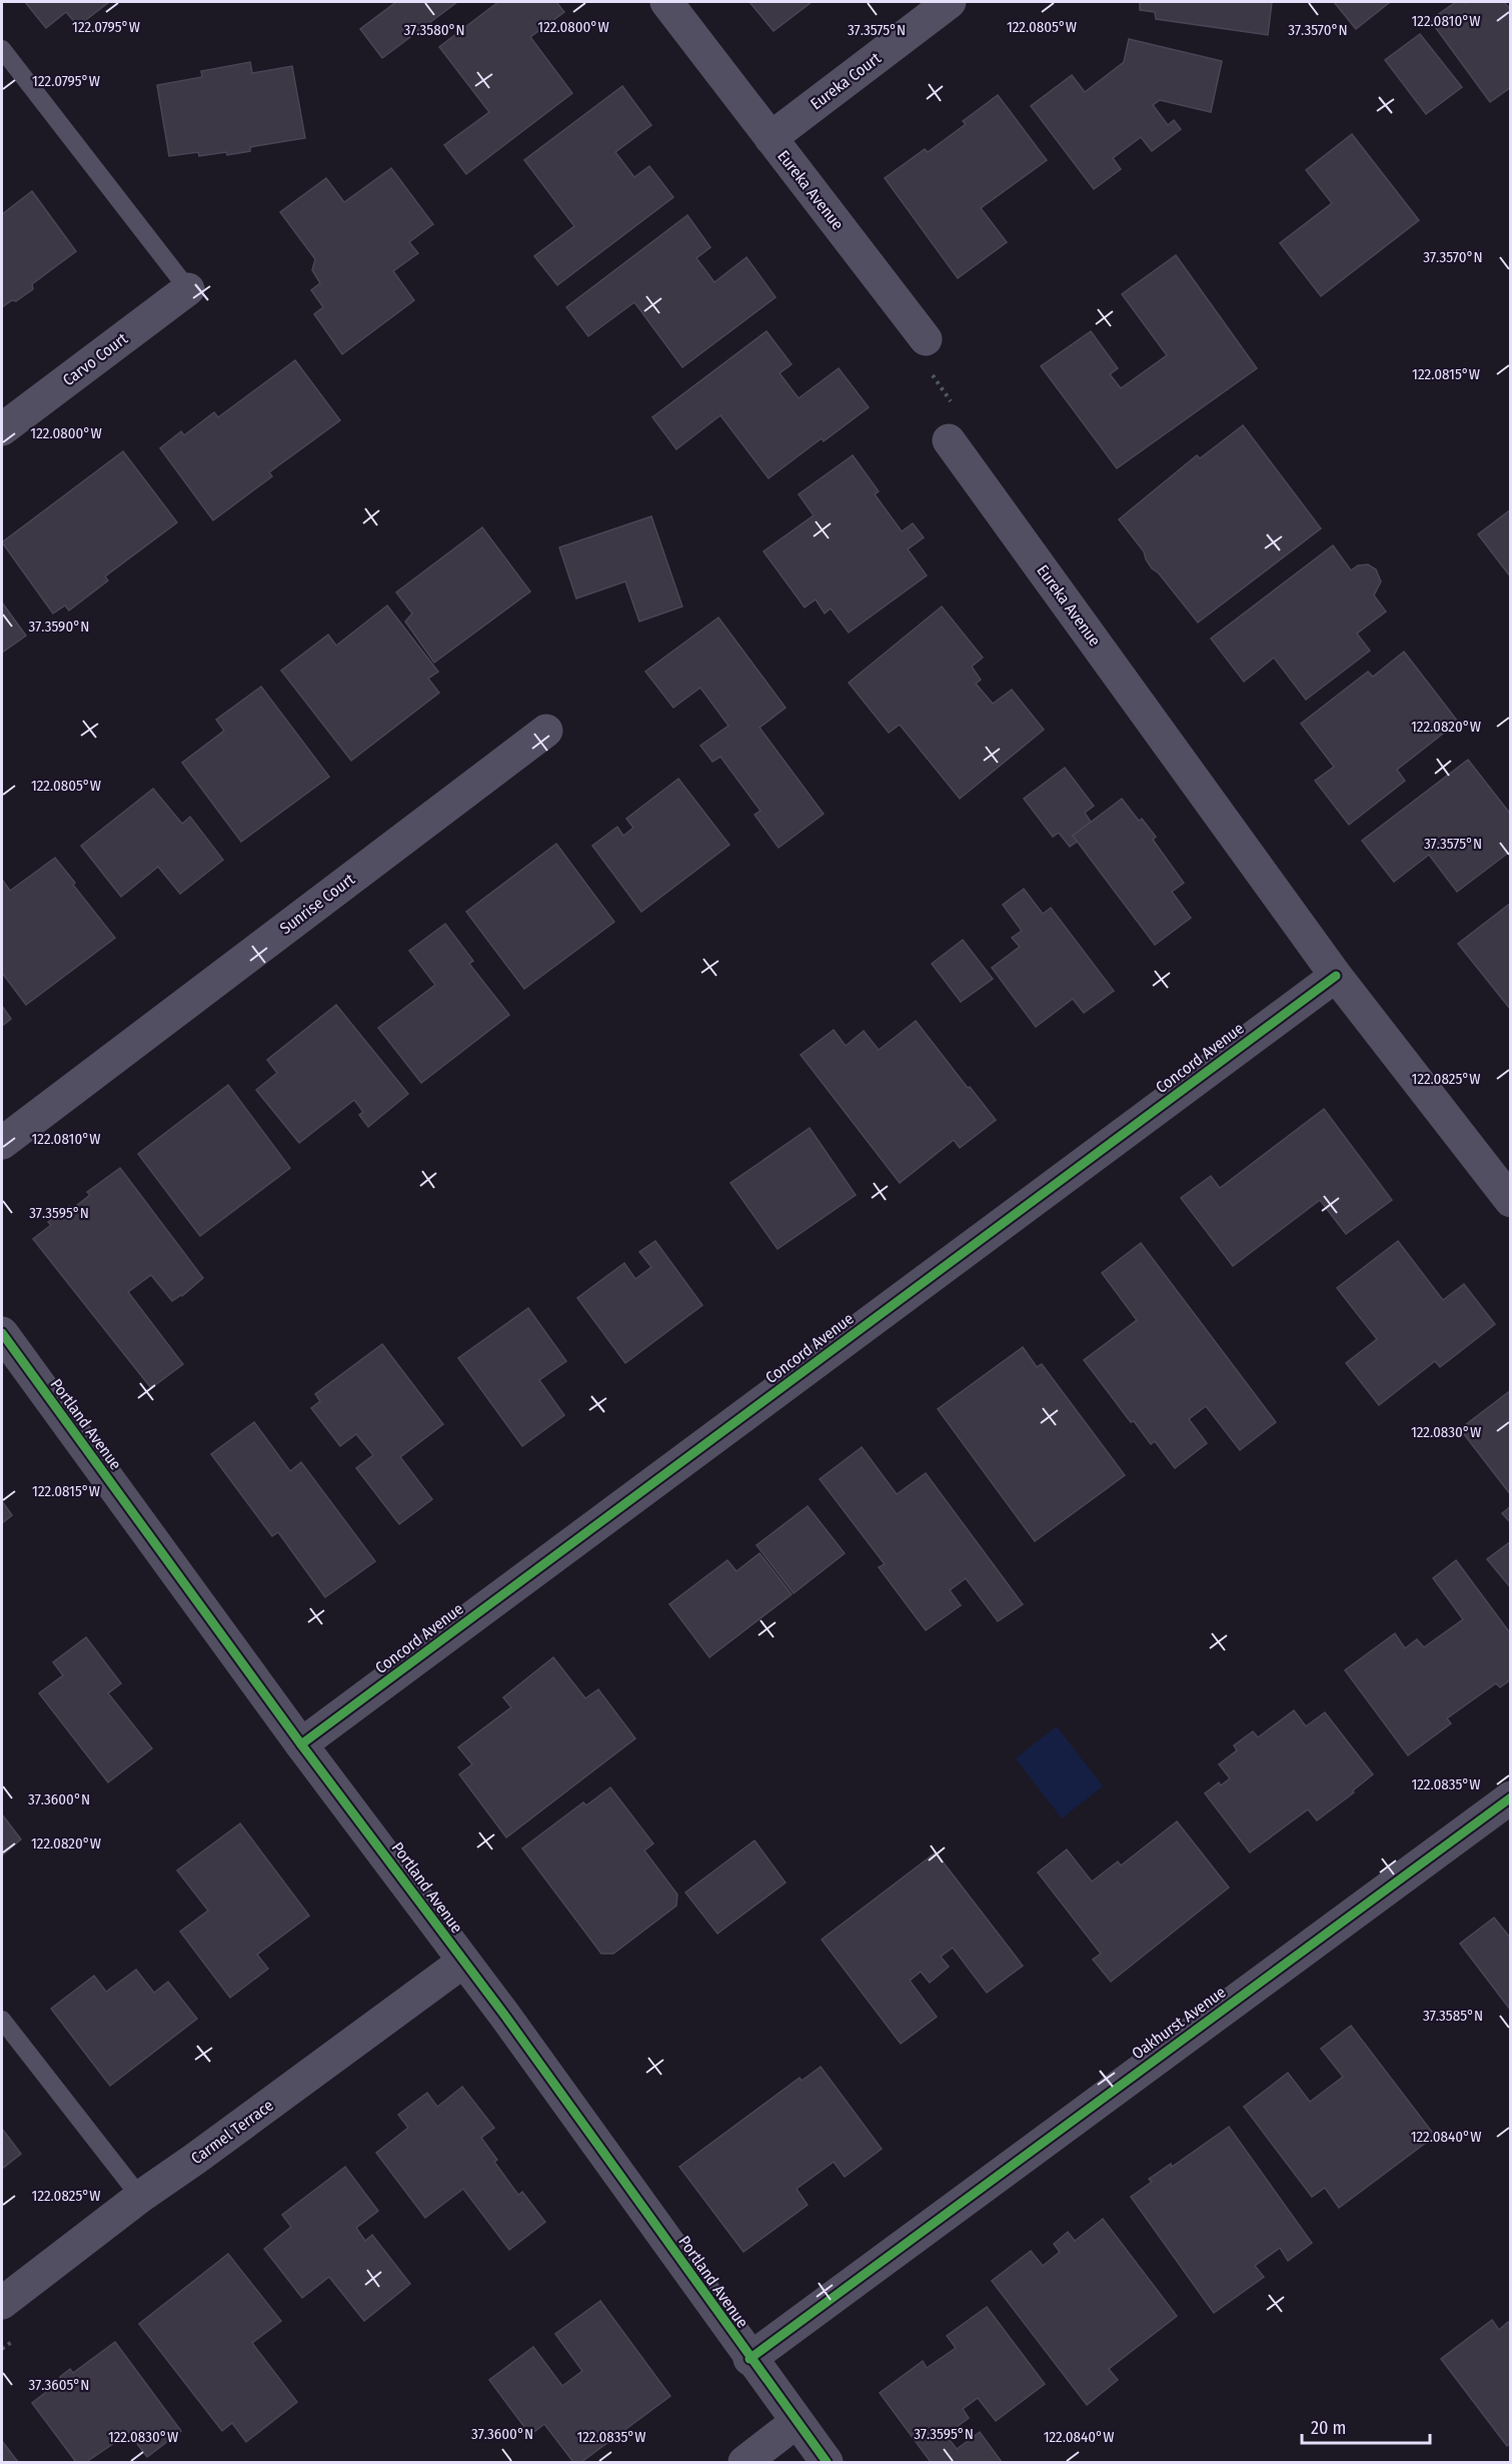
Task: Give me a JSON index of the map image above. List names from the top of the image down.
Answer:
{
  "streets": {
    "street": [
      "Eureka Court",
      "Eureka Avenue",
      "Carvo Court",
      "Sunrise Court",
      "Concord Avenue",
      "Portland Avenue",
      "Oakhurst Avenue",
      "Carmel Terrace"
    ]
  },
  "crossings": [
    ["Eureka Court", "Eureka Avenue"],
    ["Eureka Avenue", "Concord Avenue"],
    ["Concord Avenue", "Portland Avenue"],
    ["Portland Avenue", "Oakhurst Avenue"],
    ["Portland Avenue", "Carmel Terrace"]
  ],
  "scale_bar": "20 m",
  "coordinates": [
    "122.0810°W",
    "122.0795°W",
    "122.0800°W",
    "122.0805°W",
    "37.3580°N",
    "37.3575°N",
    "37.3570°N",
    "122.0815°W",
    "37.3590°N",
    "122.0820°W",
    "122.0825°W",
    "37.3595°N",
    "122.0830°W",
    "122.0835°W",
    "37.3600°N",
    "37.3585°N",
    "122.0840°W",
    "37.3605°N"
  ]
}
